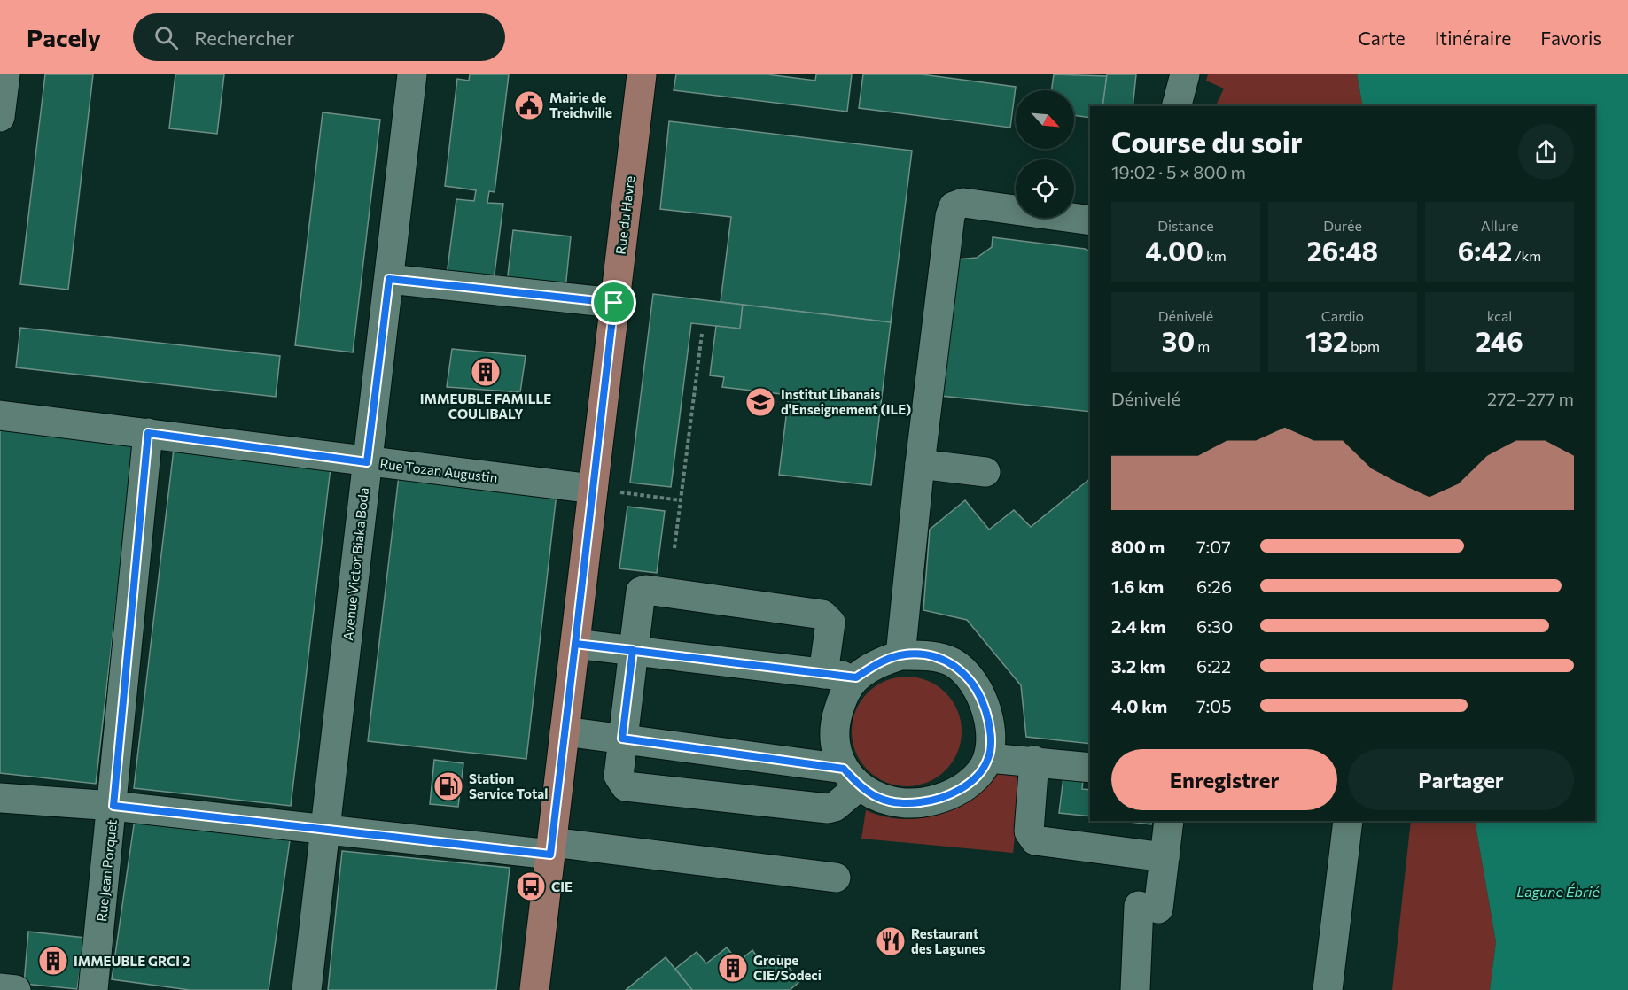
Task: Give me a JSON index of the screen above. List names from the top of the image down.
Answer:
{
  "streets": {
    "main road": ["Rue du Havre"],
    "street": ["Rue Tozan Augustin", "Avenue Victor Biaka Boda", "Rue Jean Porquet"]
  },
  "crossings": [
    ["Rue du Havre", "Rue Tozan Augustin"],
    ["Rue Tozan Augustin", "Avenue Victor Biaka Boda"],
    ["Rue Tozan Augustin", "Rue Jean Porquet"]
  ],
  "water": ["Lagune Ébrié"],
  "places": {
    "public building": ["Mairie de Treichville"],
    "building": ["IMMEUBLE FAMILLE COULIBALY", "IMMEUBLE GRCI 2", "Groupe CIE/Sodeci"],
    "school or university": ["Institut Libanais d'Enseignement (ILE)"],
    "fuel station": ["Station Service Total"],
    "bus stop": ["CIE"],
    "restaurant": ["Restaurant des Lagunes"]
  },
  "north": "bottom right",
  "page": {
    "header": "Pacely",
    "search": "Rechercher",
    "nav": ["Carte", "Itinéraire", "Favoris"],
    "heading": ["Course du soir", "19:02 · 5 × 800 m"],
    "stats": [
      ["Distance", "4.00 km"],
      ["Durée", "26:48"],
      ["Allure", "6:42 /km"],
      ["Dénivelé", "30 m"],
      ["Cardio", "132 bpm"],
      ["kcal", "246"]
    ],
    "chart": ["Dénivelé", "272–277 m"],
    "list": [
      {
        "name": "800 m",
        "note": "7:07"
      },
      {
        "name": "1.6 km",
        "note": "6:26"
      },
      {
        "name": "2.4 km",
        "note": "6:30"
      },
      {
        "name": "3.2 km",
        "note": "6:22"
      },
      {
        "name": "4.0 km",
        "note": "7:05"
      }
    ],
    "buttons": ["Enregistrer", "Partager"]
  }
}
